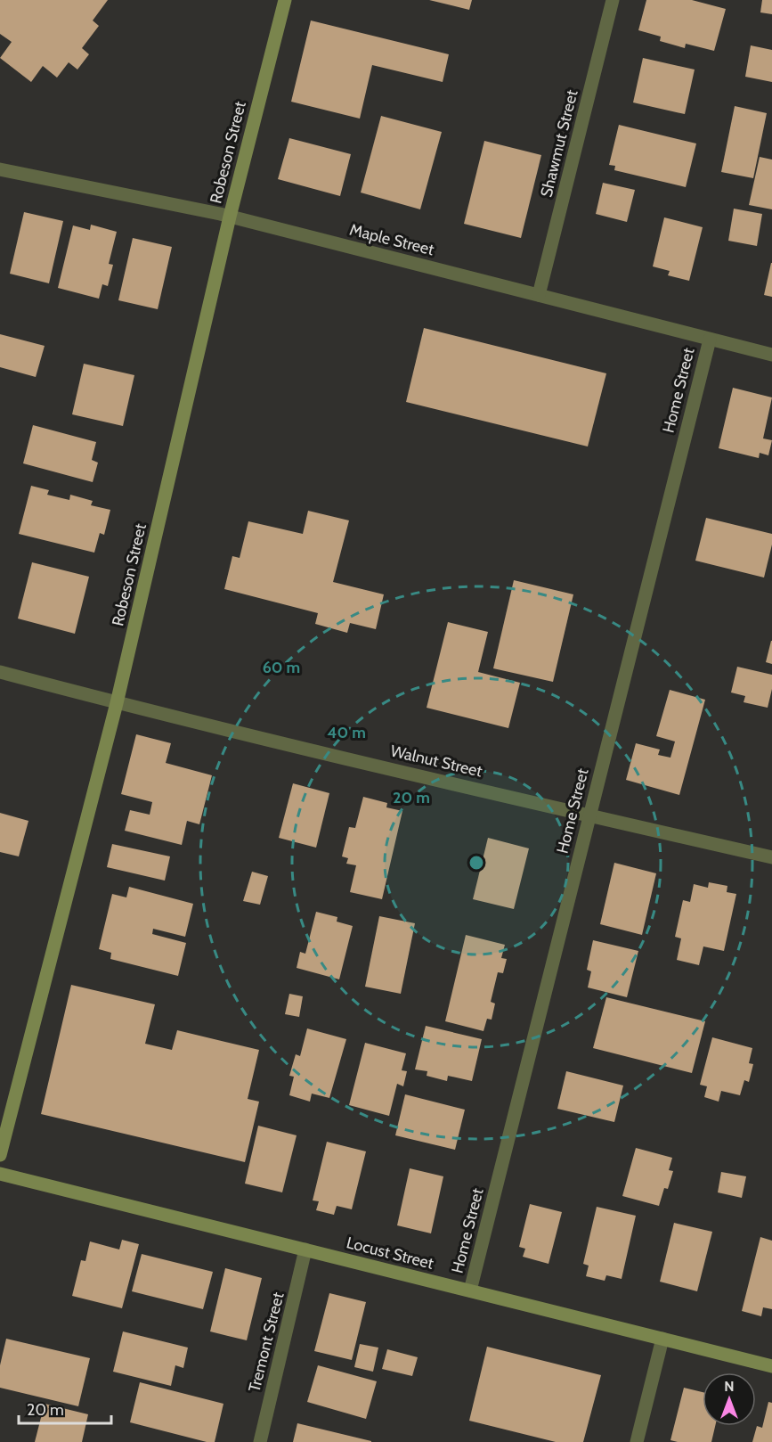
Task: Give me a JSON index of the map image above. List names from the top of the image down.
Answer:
{
  "streets": {
    "main road": ["Robeson Street", "Locust Street"],
    "street": [
      "Shawmut Street",
      "Maple Street",
      "Home Street",
      "Walnut Street",
      "Tremont Street"
    ]
  },
  "crossings": [
    ["Shawmut Street", "Maple Street"],
    ["Robeson Street", "Maple Street"],
    ["Robeson Street", "Walnut Street"],
    ["Maple Street", "Home Street"],
    ["Home Street", "Walnut Street"],
    ["Home Street", "Locust Street"],
    ["Locust Street", "Tremont Street"]
  ],
  "scale_bar": "20 m",
  "north": "top",
  "rings": ["60 m", "40 m", "20 m"]
}
